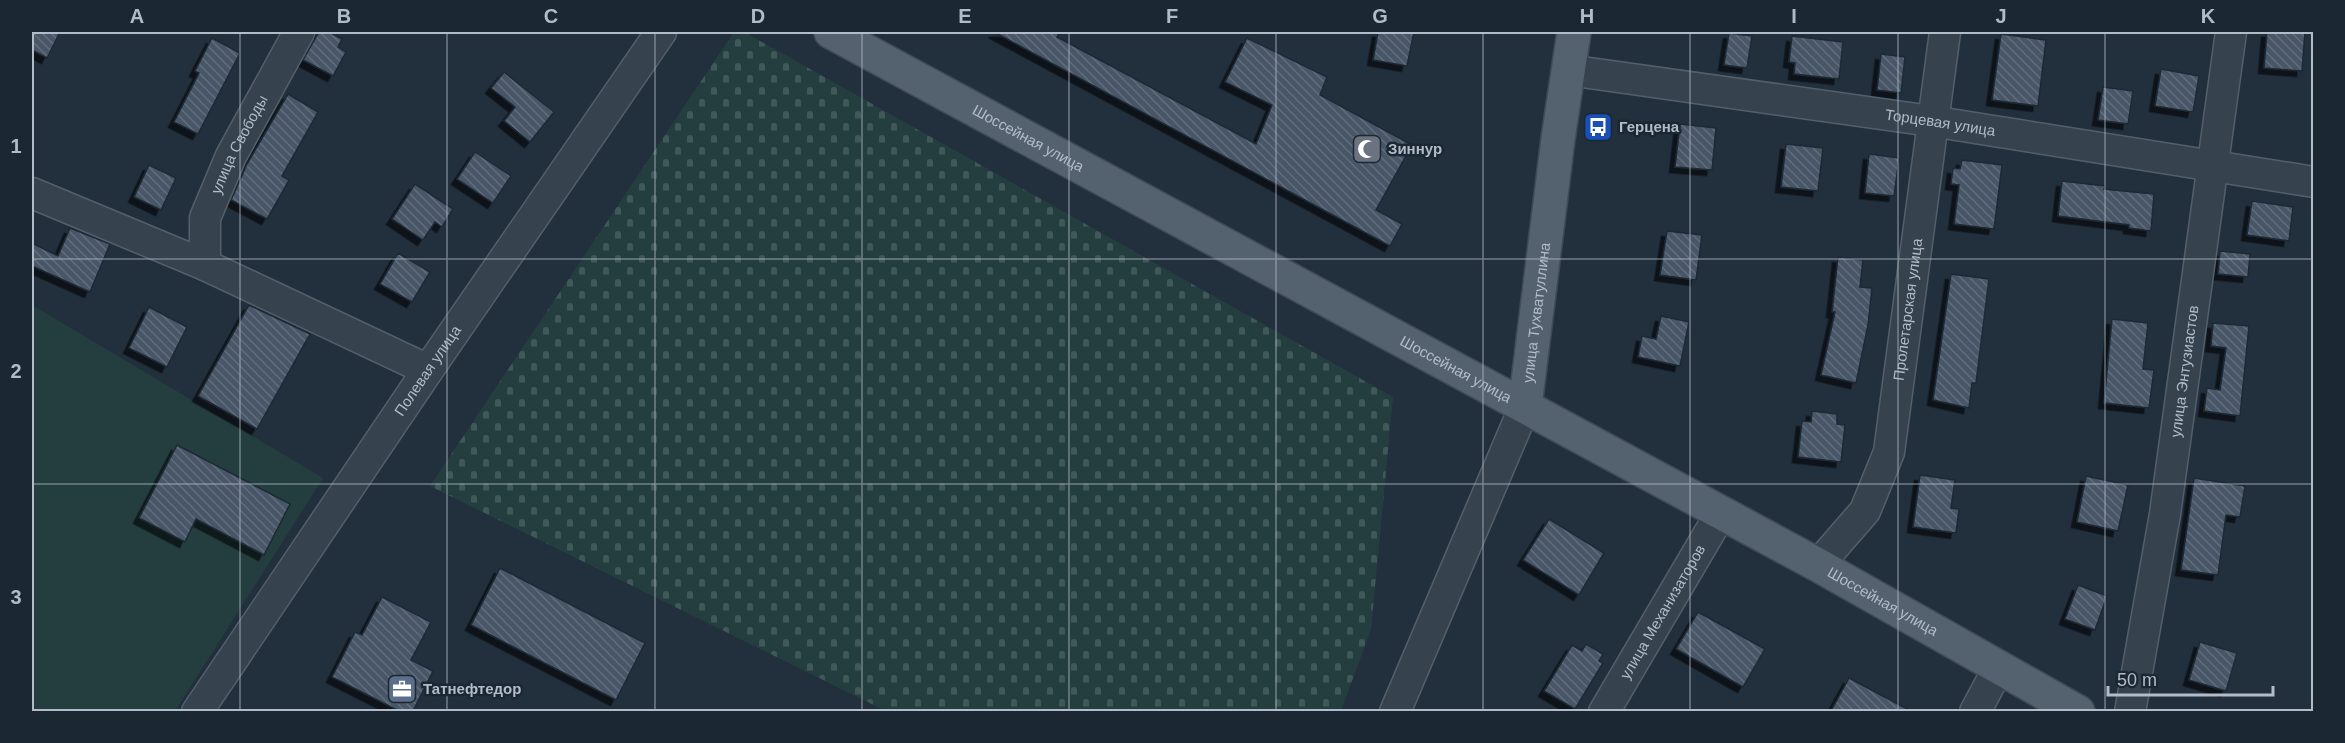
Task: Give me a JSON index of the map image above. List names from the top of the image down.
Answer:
{
  "streets": {
    "main road": ["Шоссейная улица", "улица Тухватуллина"],
    "street": [
      "Торцевая улица",
      "улица Свободы",
      "Пролетарская улица",
      "Полевая улица",
      "улица Энтузиастов",
      "улица Механизаторов"
    ]
  },
  "crossings": [
    ["Торцевая улица", "Пролетарская улица"],
    ["Торцевая улица", "улица Тухватуллина"],
    ["Торцевая улица", "улица Энтузиастов"],
    ["Шоссейная улица", "Пролетарская улица"],
    ["Шоссейная улица", "улица Тухватуллина"],
    ["Шоссейная улица", "улица Механизаторов"]
  ],
  "places": {
    "bus stop": ["Герцена"],
    "mosque": ["Зиннур"],
    "office": ["Татнефтедор"]
  },
  "scale_bar": "50 m",
  "grid": {
    "columns": [
      "A",
      "B",
      "C",
      "D",
      "E",
      "F",
      "G",
      "H",
      "I",
      "J",
      "K"
    ],
    "rows": ["1", "2", "3"]
  }
}
